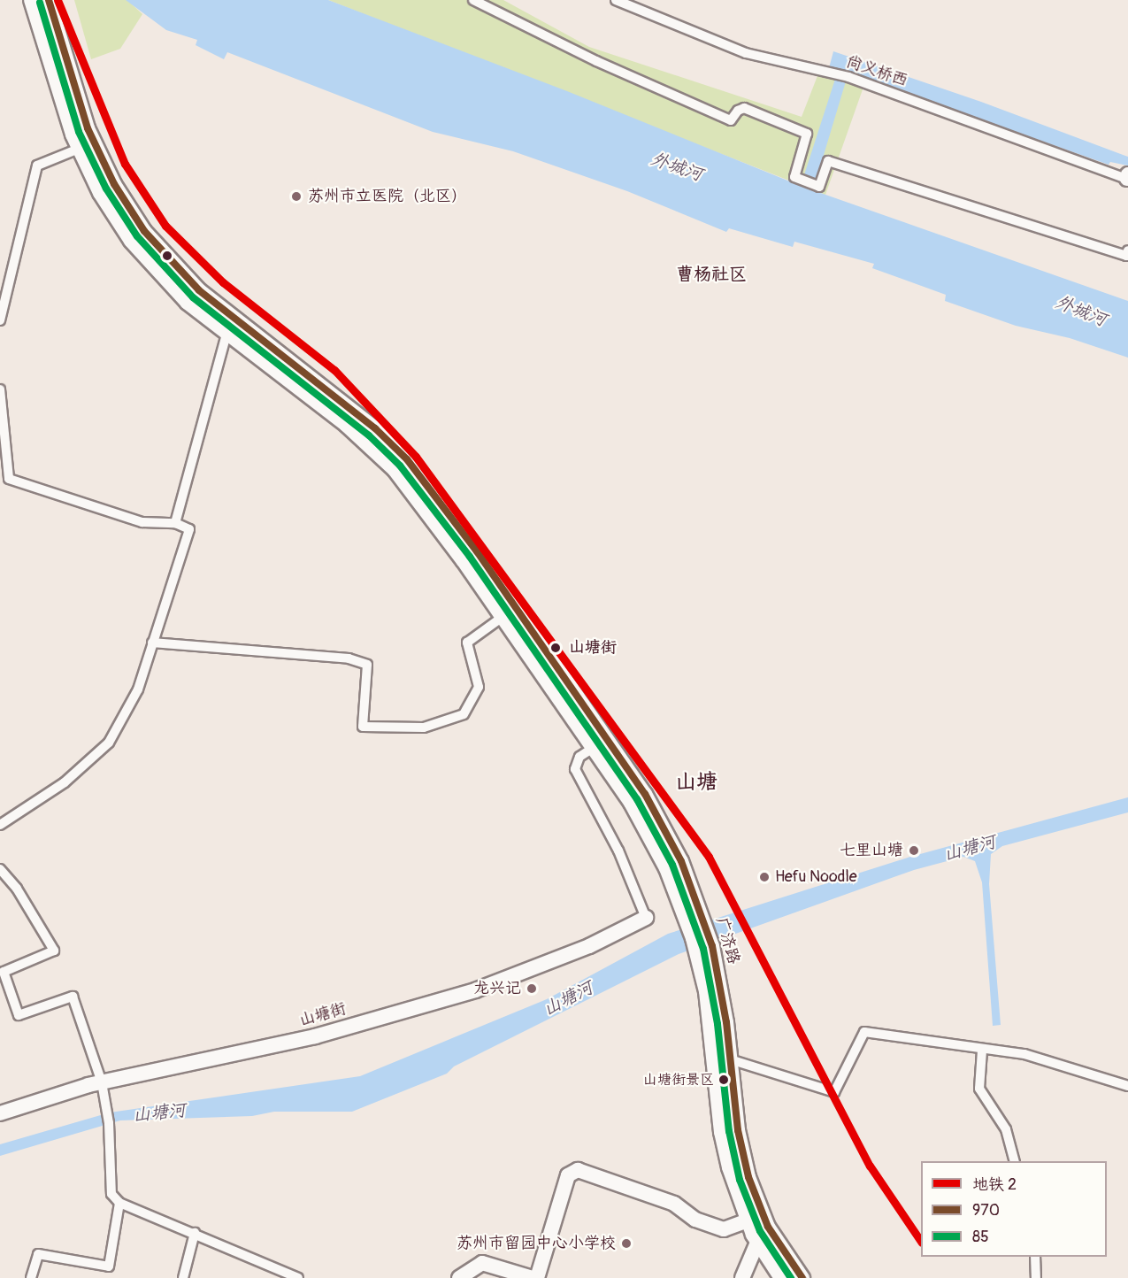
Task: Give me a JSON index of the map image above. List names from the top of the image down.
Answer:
{
  "streets": {
    "main road": ["广济路", "山塘街"],
    "street": ["尚义桥西"]
  },
  "districts": ["曹杨社区", "山塘"],
  "water": ["外城河", "山塘河"],
  "places": [
    "苏州市立医院（北区）",
    "山塘街",
    "七里山塘",
    "Hefu Noodle",
    "龙兴记",
    "山塘街景区",
    "苏州市留园中心小学校"
  ],
  "lines": ["metro line 2", "transit line 970", "transit line 85"],
  "legend": ["地铁 2", "970", "85"]
}
